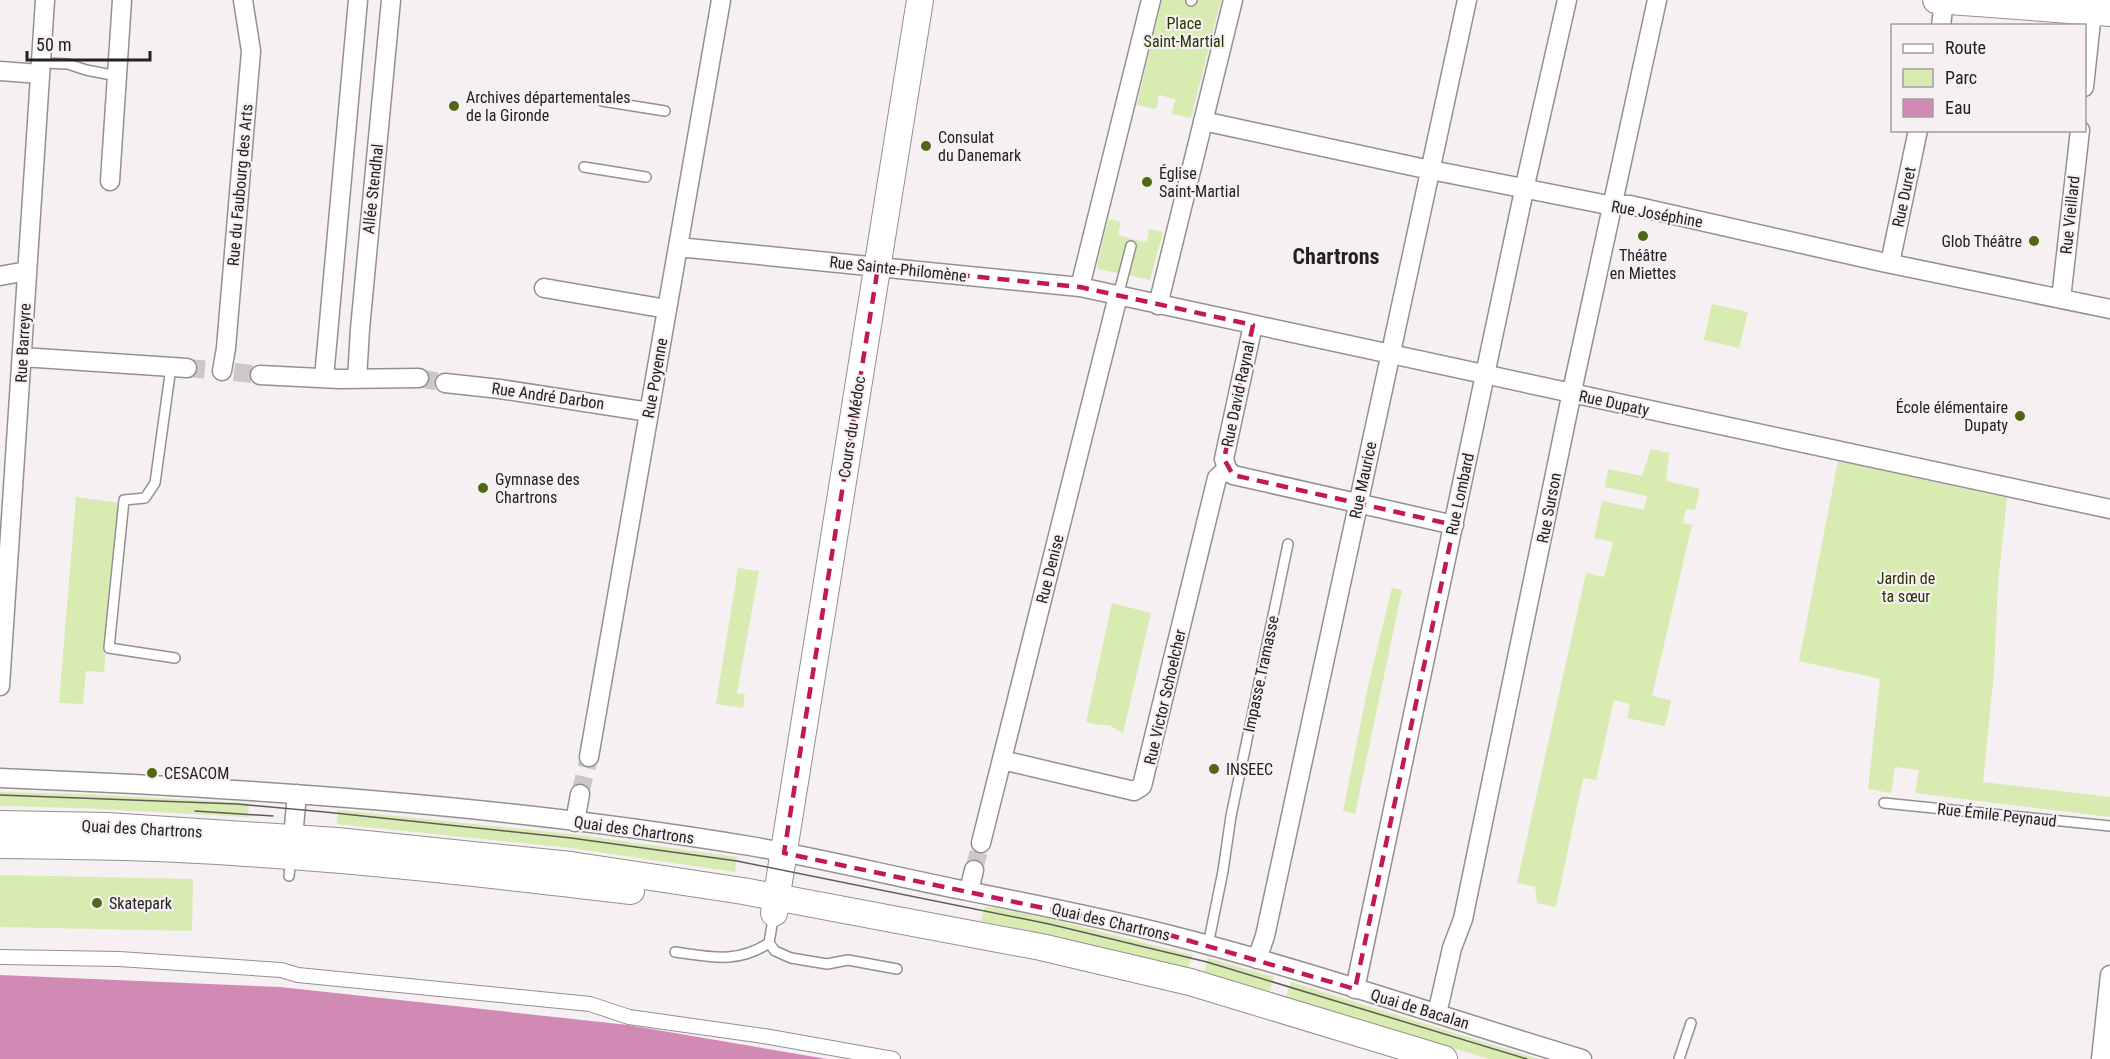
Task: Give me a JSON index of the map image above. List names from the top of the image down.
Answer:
{
  "streets": {
    "main road": ["Cours du Médoc", "Quai des Chartrons"],
    "street": [
      "Rue du Faubourg des Arts",
      "Allée Stendhal",
      "Rue Duret",
      "Rue Joséphine",
      "Rue Vieillard",
      "Rue Sainte-Philomène",
      "Rue Barreyre",
      "Rue Poyenne",
      "Rue David Raynal",
      "Rue André Darbon",
      "Rue Dupaty",
      "Rue Maurice",
      "Rue Lombard",
      "Rue Surson",
      "Rue Denise",
      "Rue Victor Schoelcher",
      "Quai de Bacalan"
    ],
    "lane": ["Impasse Tramasse", "Rue Émile Peynaud"]
  },
  "crossings": [
    ["Rue Duret", "Rue Joséphine"],
    ["Rue Joséphine", "Rue Vieillard"],
    ["Rue Joséphine", "Rue Maurice"],
    ["Rue Joséphine", "Rue Lombard"],
    ["Rue Joséphine", "Rue Surson"],
    ["Rue Sainte-Philomène", "Rue Poyenne"],
    ["Rue Sainte-Philomène", "Rue Dupaty"],
    ["Rue Sainte-Philomène", "Cours du Médoc"],
    ["Rue Sainte-Philomène", "Rue Denise"],
    ["Rue Poyenne", "Rue André Darbon"],
    ["Rue David Raynal", "Rue Dupaty"],
    ["Rue David Raynal", "Rue Maurice"],
    ["Rue David Raynal", "Rue Lombard"],
    ["Rue David Raynal", "Rue Victor Schoelcher"],
    ["Rue Dupaty", "Rue Maurice"],
    ["Rue Dupaty", "Rue Lombard"],
    ["Rue Dupaty", "Rue Surson"],
    ["Rue Dupaty", "Rue Denise"],
    ["Cours du Médoc", "Quai des Chartrons"],
    ["Rue Maurice", "Quai des Chartrons"],
    ["Rue Maurice", "Quai de Bacalan"],
    ["Rue Lombard", "Quai de Bacalan"],
    ["Rue Surson", "Quai de Bacalan"],
    ["Rue Denise", "Rue Victor Schoelcher"],
    ["Impasse Tramasse", "Quai des Chartrons"],
    ["Quai des Chartrons", "Quai de Bacalan"]
  ],
  "districts": ["Chartrons"],
  "parks": ["Place Saint-Martial", "Jardin de ta sœur"],
  "places": [
    "Archives départementales de la Gironde",
    "Consulat du Danemark",
    "Église Saint-Martial",
    "Théâtre en Miettes",
    "Glob Théâtre",
    "École élémentaire Dupaty",
    "Gymnase des Chartrons",
    "INSEEC",
    "CESACOM",
    "Skatepark"
  ],
  "legend": ["Route", "Parc", "Eau"],
  "scale_bar": "50 m"
}
